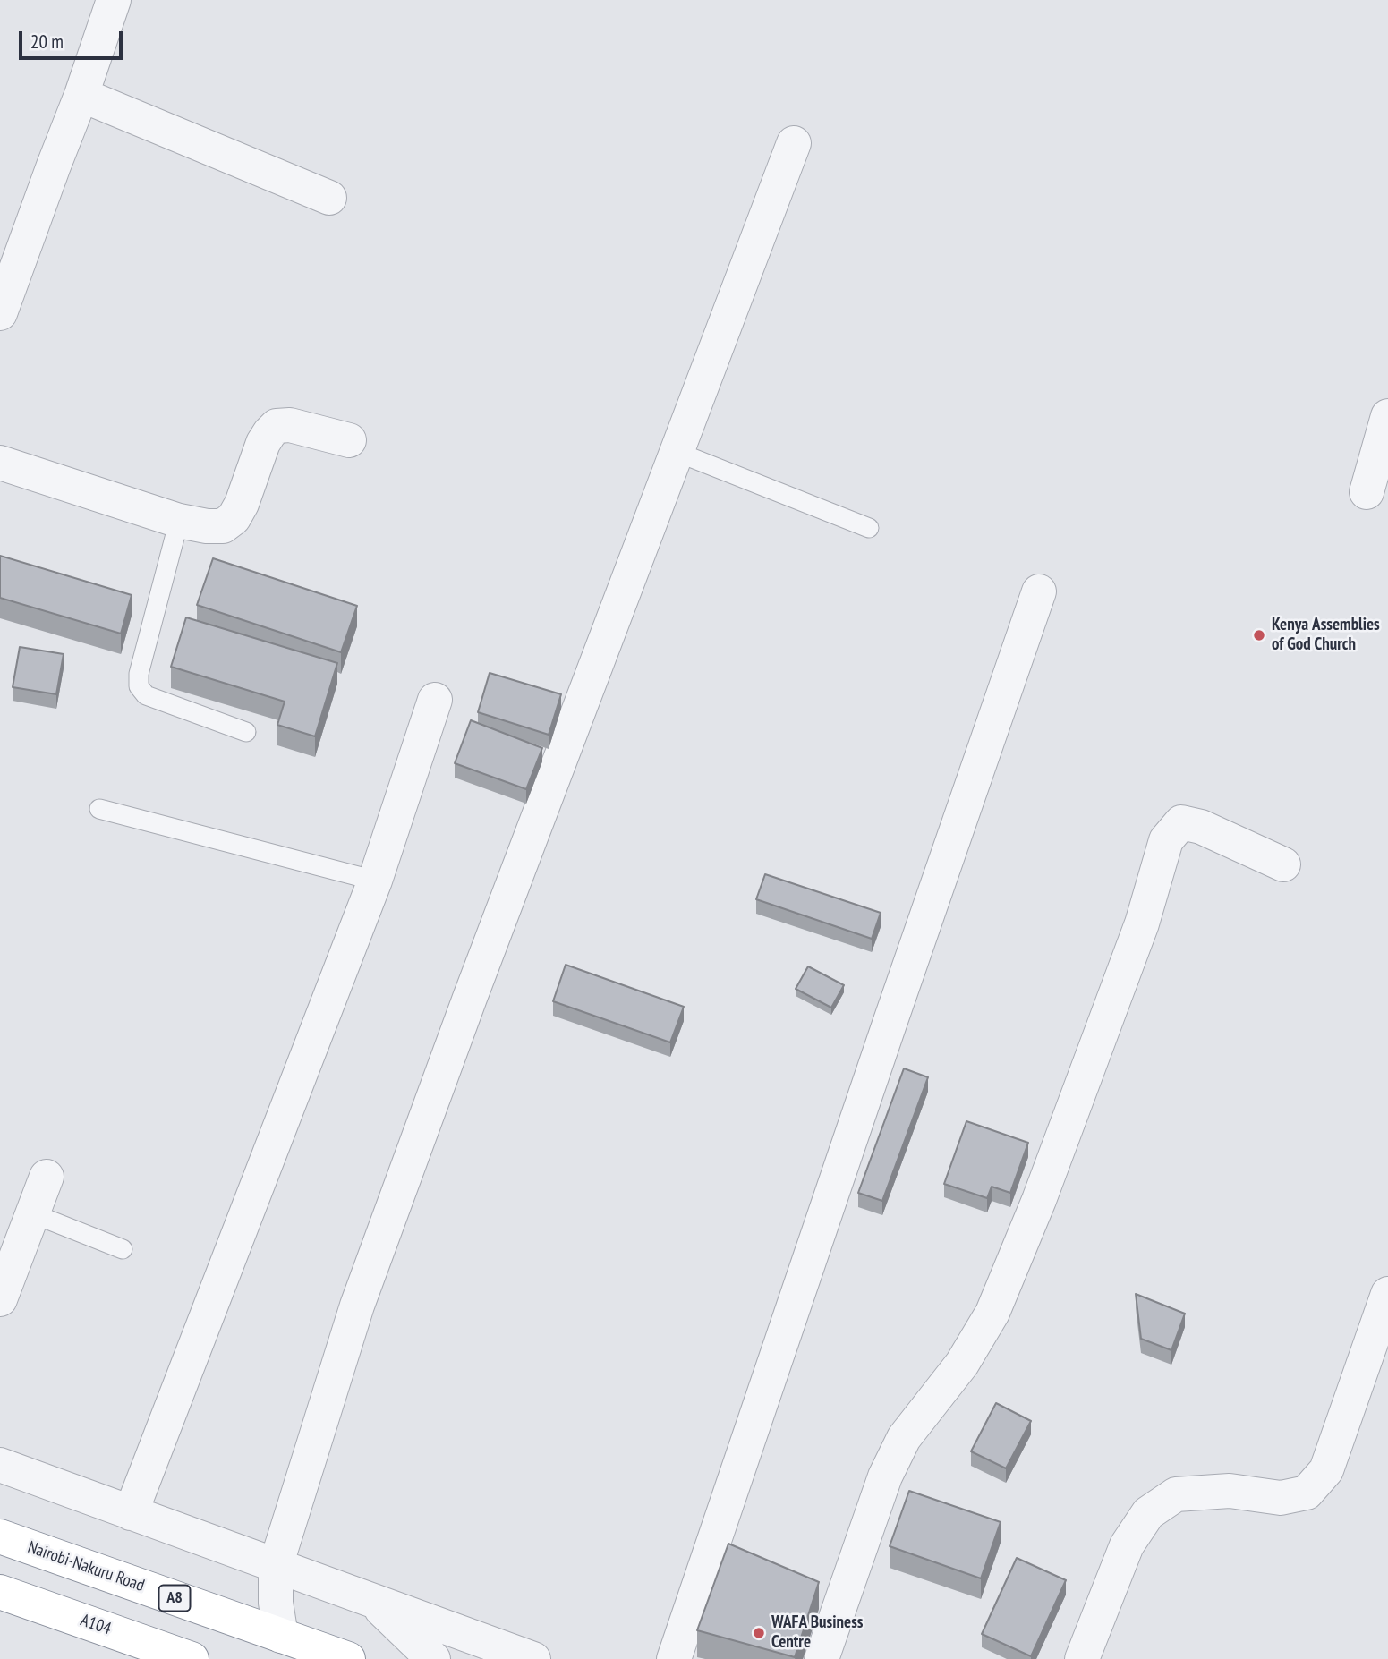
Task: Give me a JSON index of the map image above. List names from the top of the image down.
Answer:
{
  "streets": {
    "highway": ["Nairobi-Nakuru Road", "A8", "A104"]
  },
  "places": ["Kenya Assemblies of God Church", "WAFA Business Centre"],
  "scale_bar": "20 m"
}
